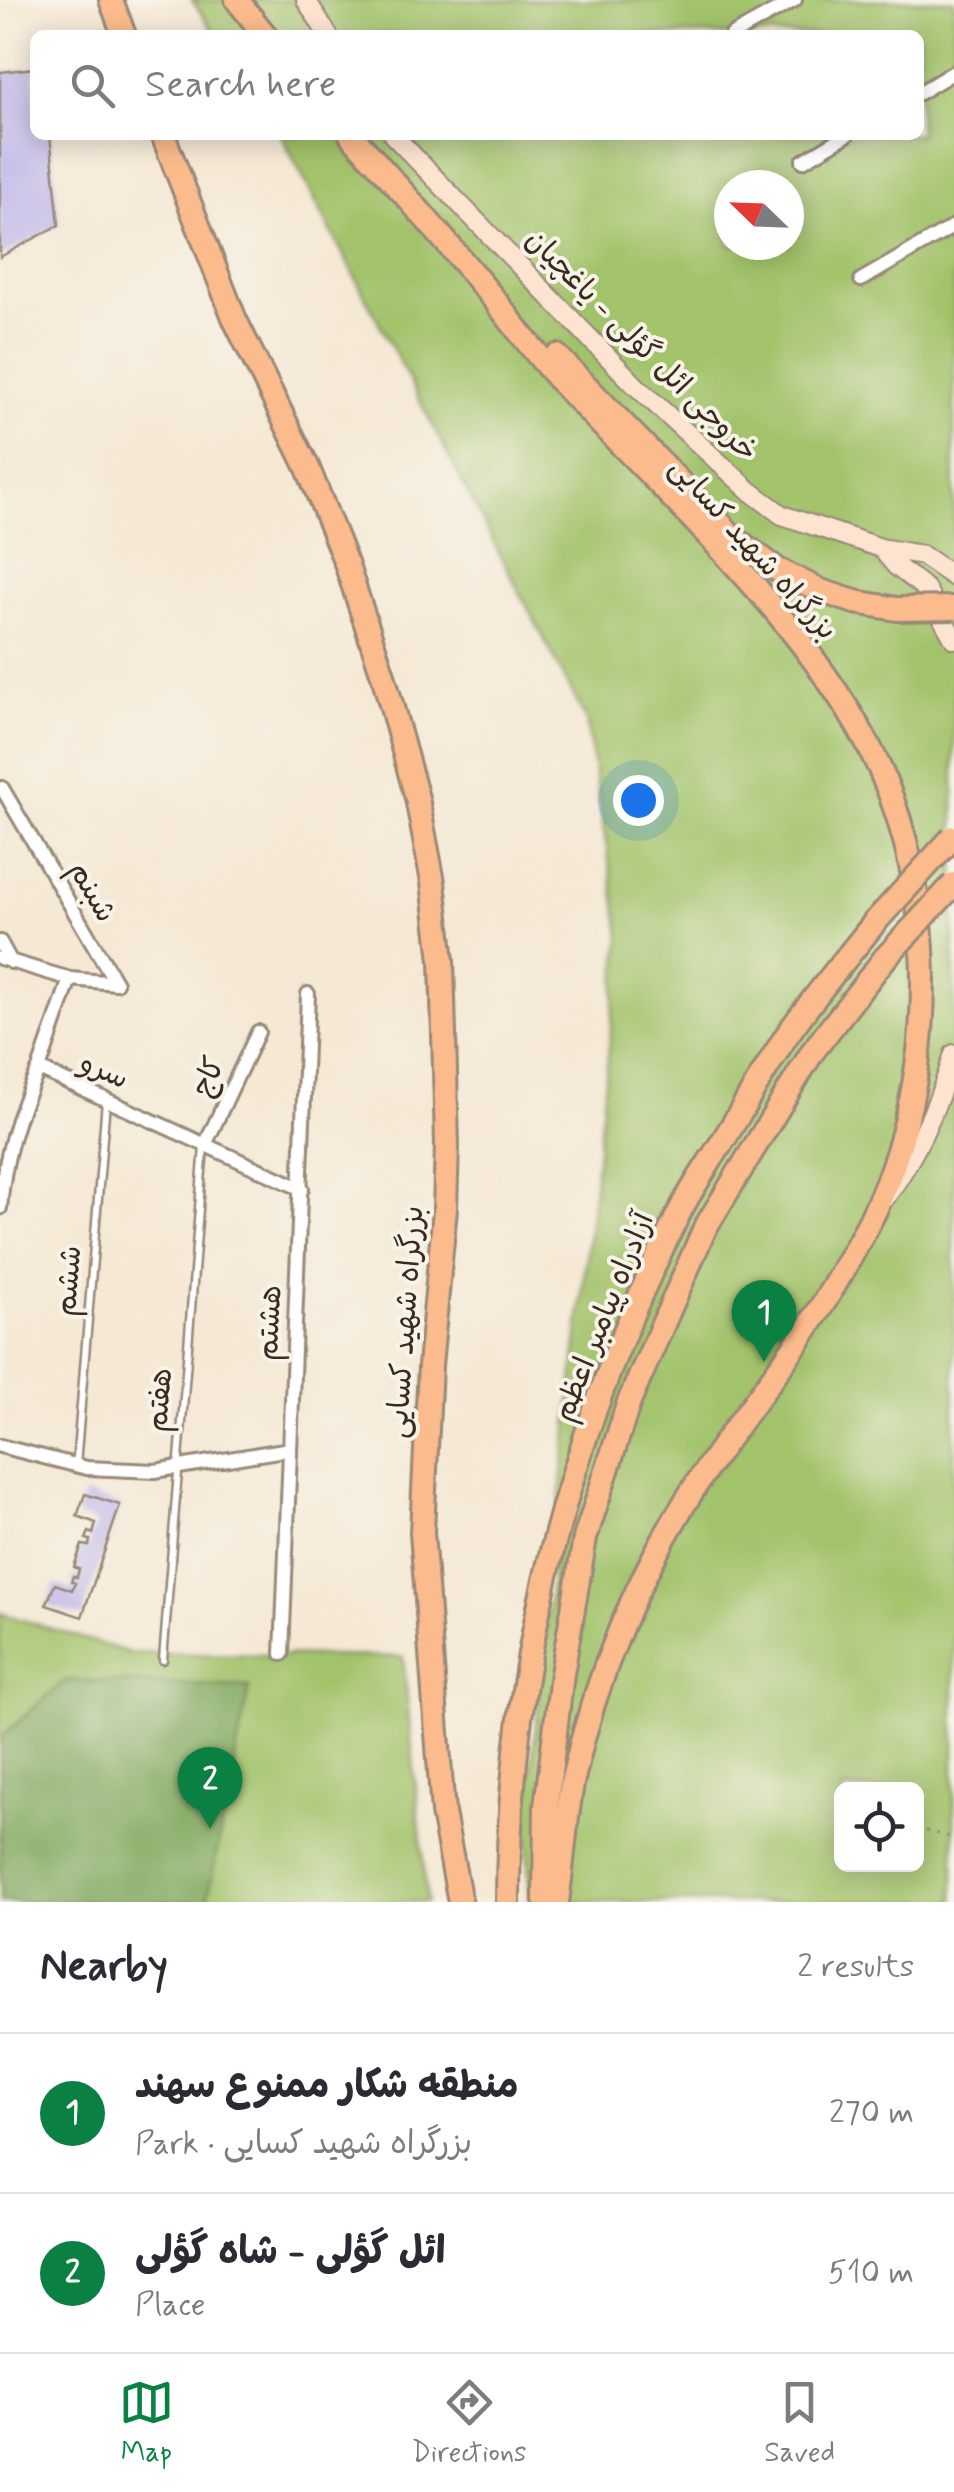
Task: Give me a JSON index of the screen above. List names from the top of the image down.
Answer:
{
  "streets": {
    "highway": ["بزرگراه شهید کسایی", "آزادراه پیامبر اعظم"],
    "main road": ["خروجی ائل گؤلی - یاغچیان"],
    "street": [
      "شبنم",
      "سرو",
      "کاج",
      "هشتم"
    ],
    "lane": ["ششم", "هفتم"]
  },
  "crossings": [
    ["شبنم", "سرو"],
    ["سرو", "کاج"],
    ["سرو", "ششم"],
    ["سرو", "هشتم"],
    ["سرو", "هفتم"],
    ["کاج", "هفتم"]
  ],
  "north": "top left",
  "page": {
    "search": "Search here",
    "pins": ["1", "2"],
    "heading": ["Nearby", "2 results"],
    "list": [
      {
        "mark": "1",
        "name": "منطقه شکار ممنوع سهند",
        "note": "Park · بزرگراه شهید کسایی",
        "value": "270 m"
      },
      {
        "mark": "2",
        "name": "ائل گؤلی - شاه گؤلی",
        "note": "Place",
        "value": "510 m"
      }
    ],
    "nav": ["Map", "Directions", "Saved"]
  }
}
